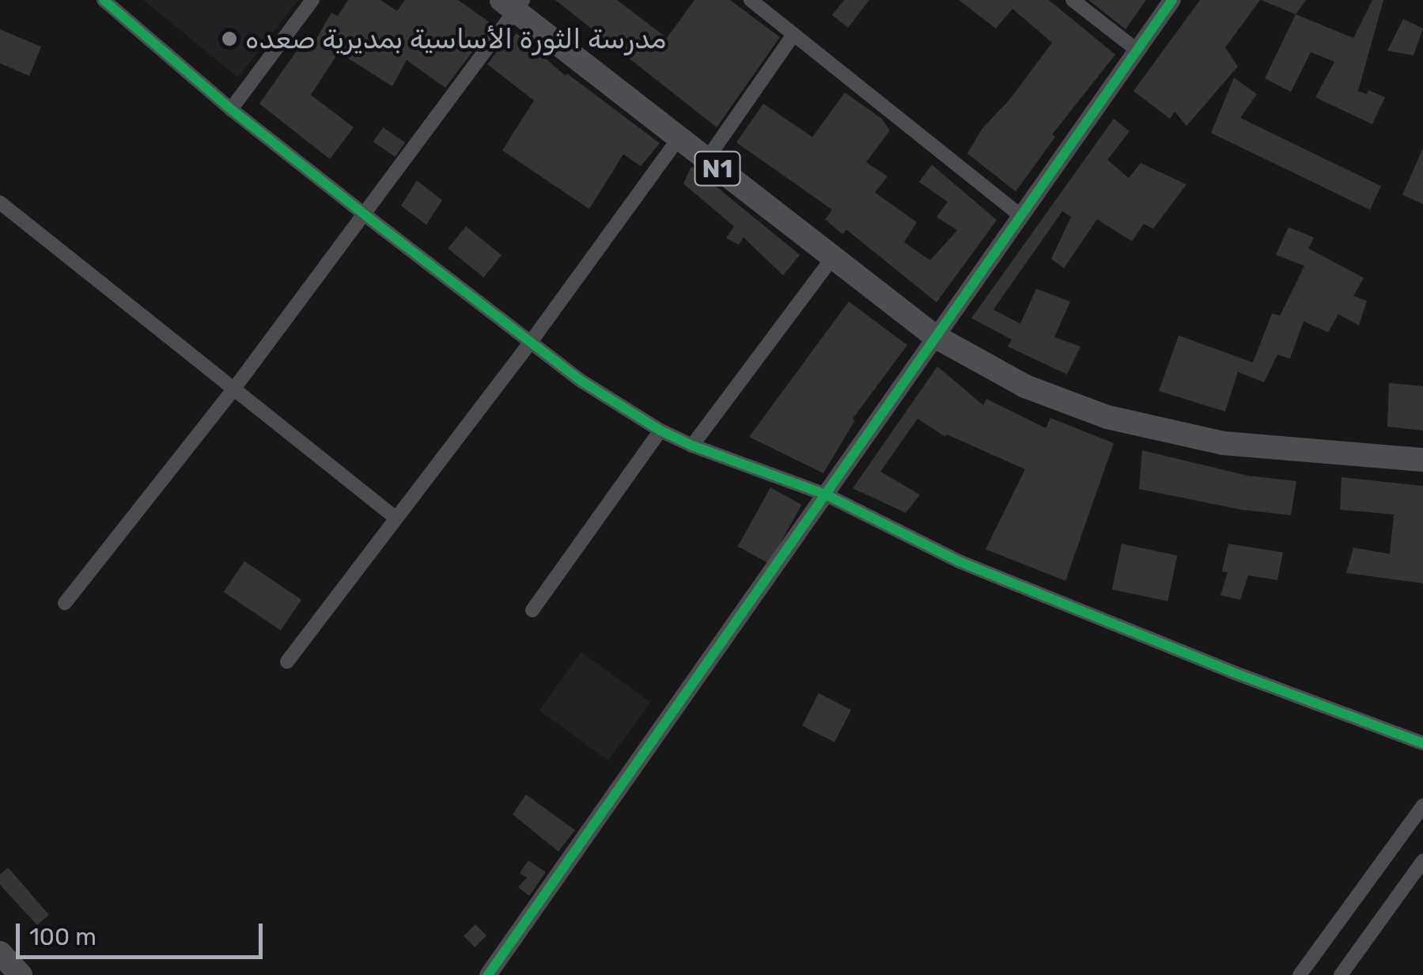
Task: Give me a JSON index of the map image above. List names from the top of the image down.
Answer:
{
  "streets": {
    "highway": ["N1"]
  },
  "places": ["مدرسة الثورة الأساسية بمديرية صعده"],
  "scale_bar": "100 m"
}
